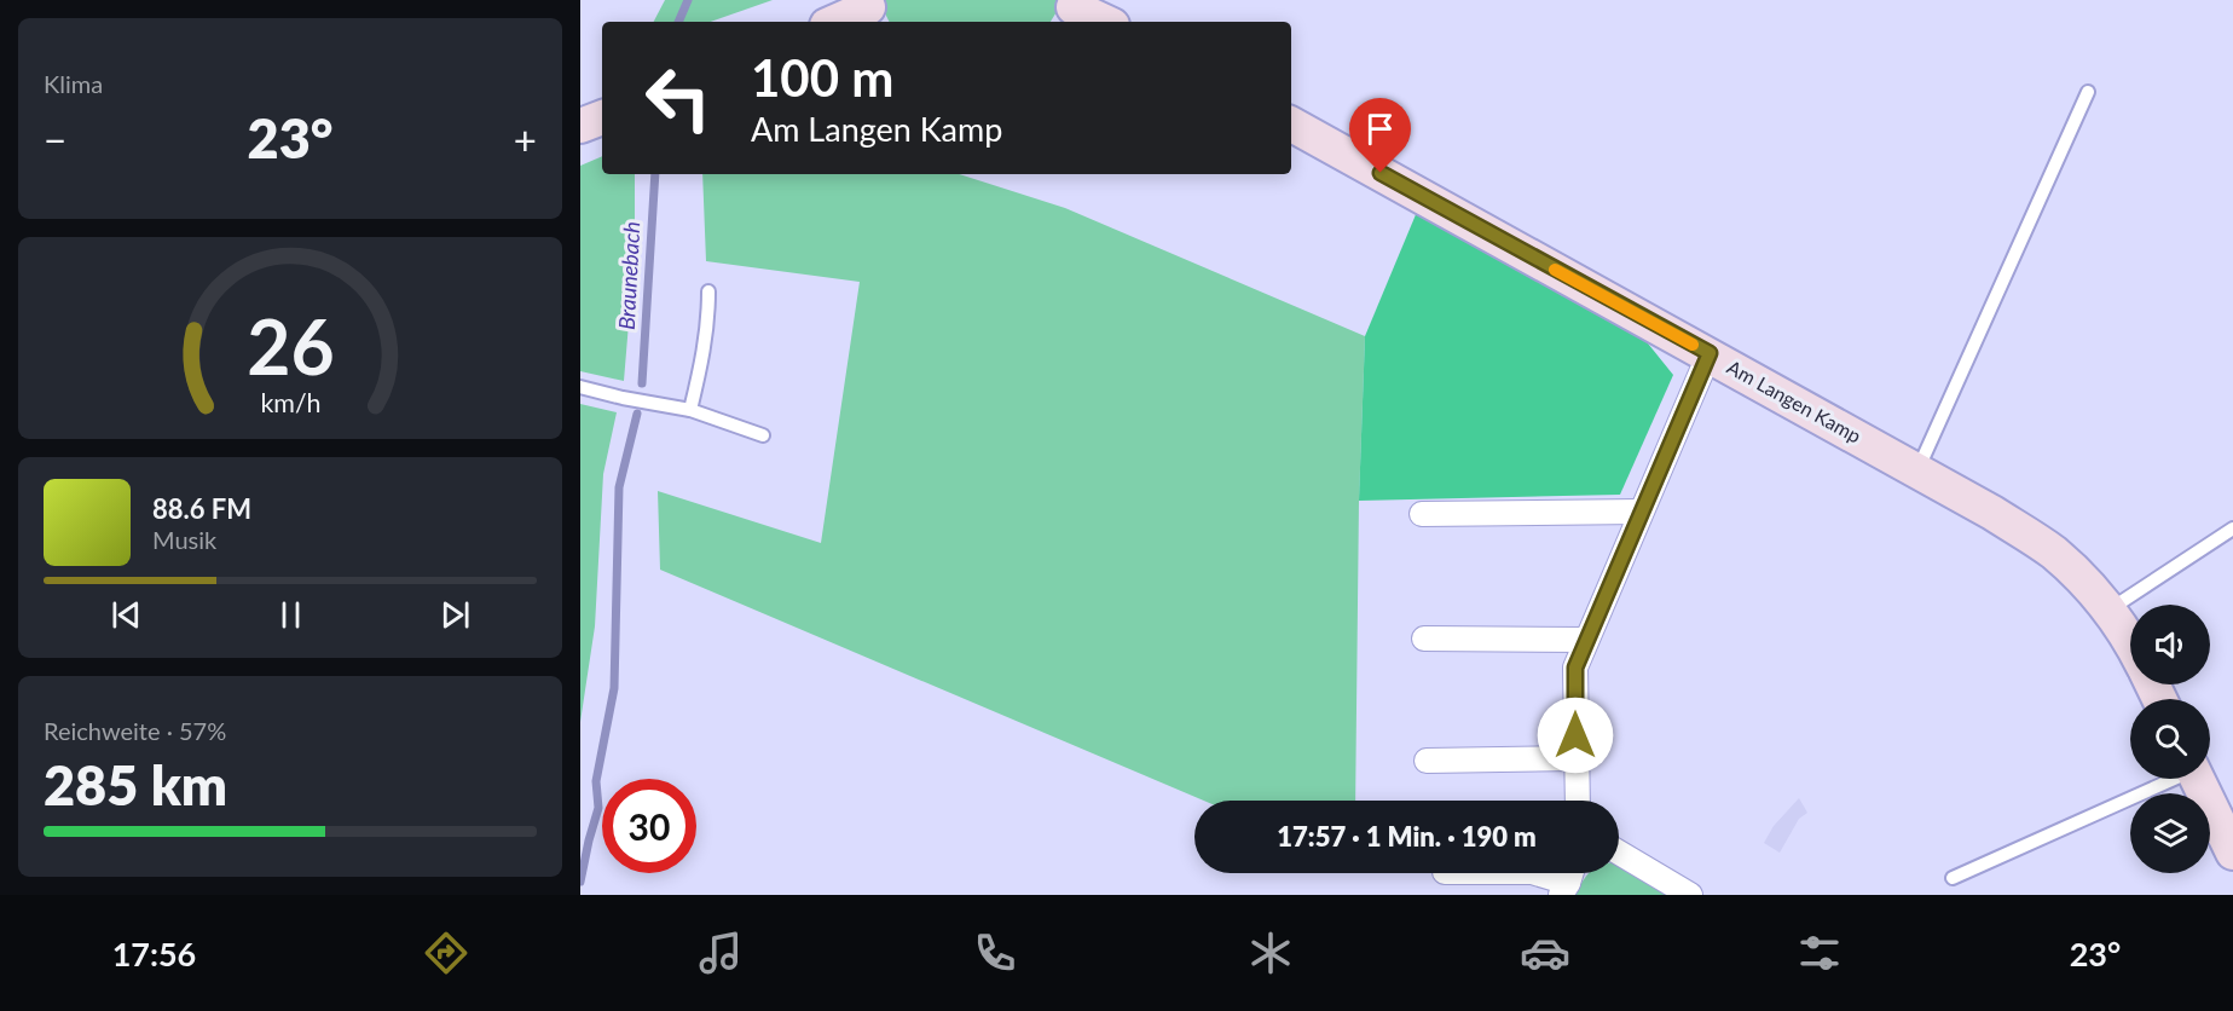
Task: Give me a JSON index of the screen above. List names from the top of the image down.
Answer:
{
  "streets": {
    "street": ["Am Langen Kamp"]
  },
  "water": ["Braunebach"],
  "page": {
    "tile": [
      "Klima",
      ["Reichweite · 57%", "285 km"]
    ],
    "turn": ["100 m", "Am Langen Kamp"],
    "heat": ["−", "23°", "+"],
    "song": ["88.6 FM", "Musik"],
    "limit": "30",
    "trip": "17:57 · 1 Min. · 190 m",
    "tabs": ["17:56", "23°"],
    "gauge": ["26", "km/h"]
  }
}
